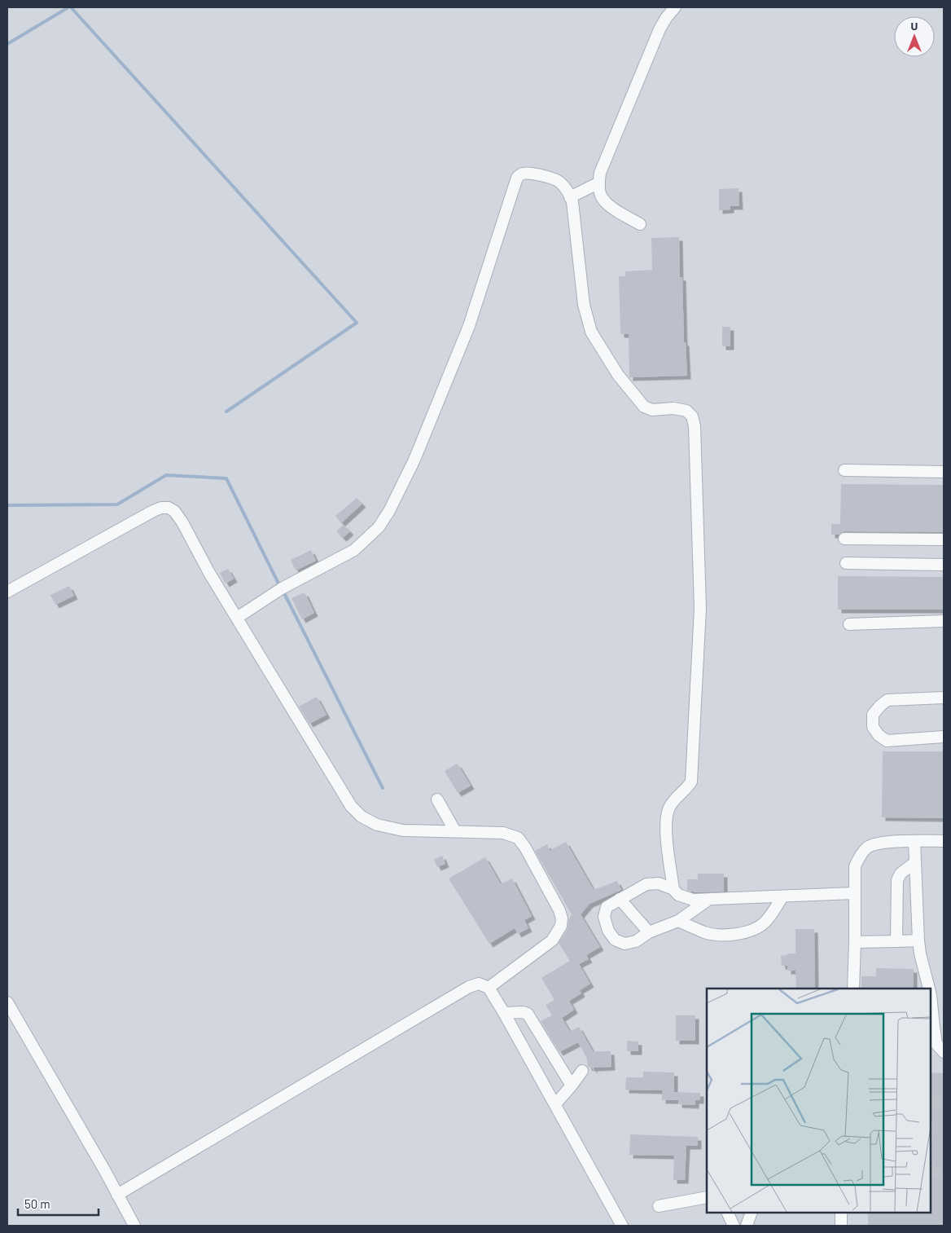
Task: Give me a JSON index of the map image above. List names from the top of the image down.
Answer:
{
  "scale_bar": "50 m",
  "north": "top"
}
